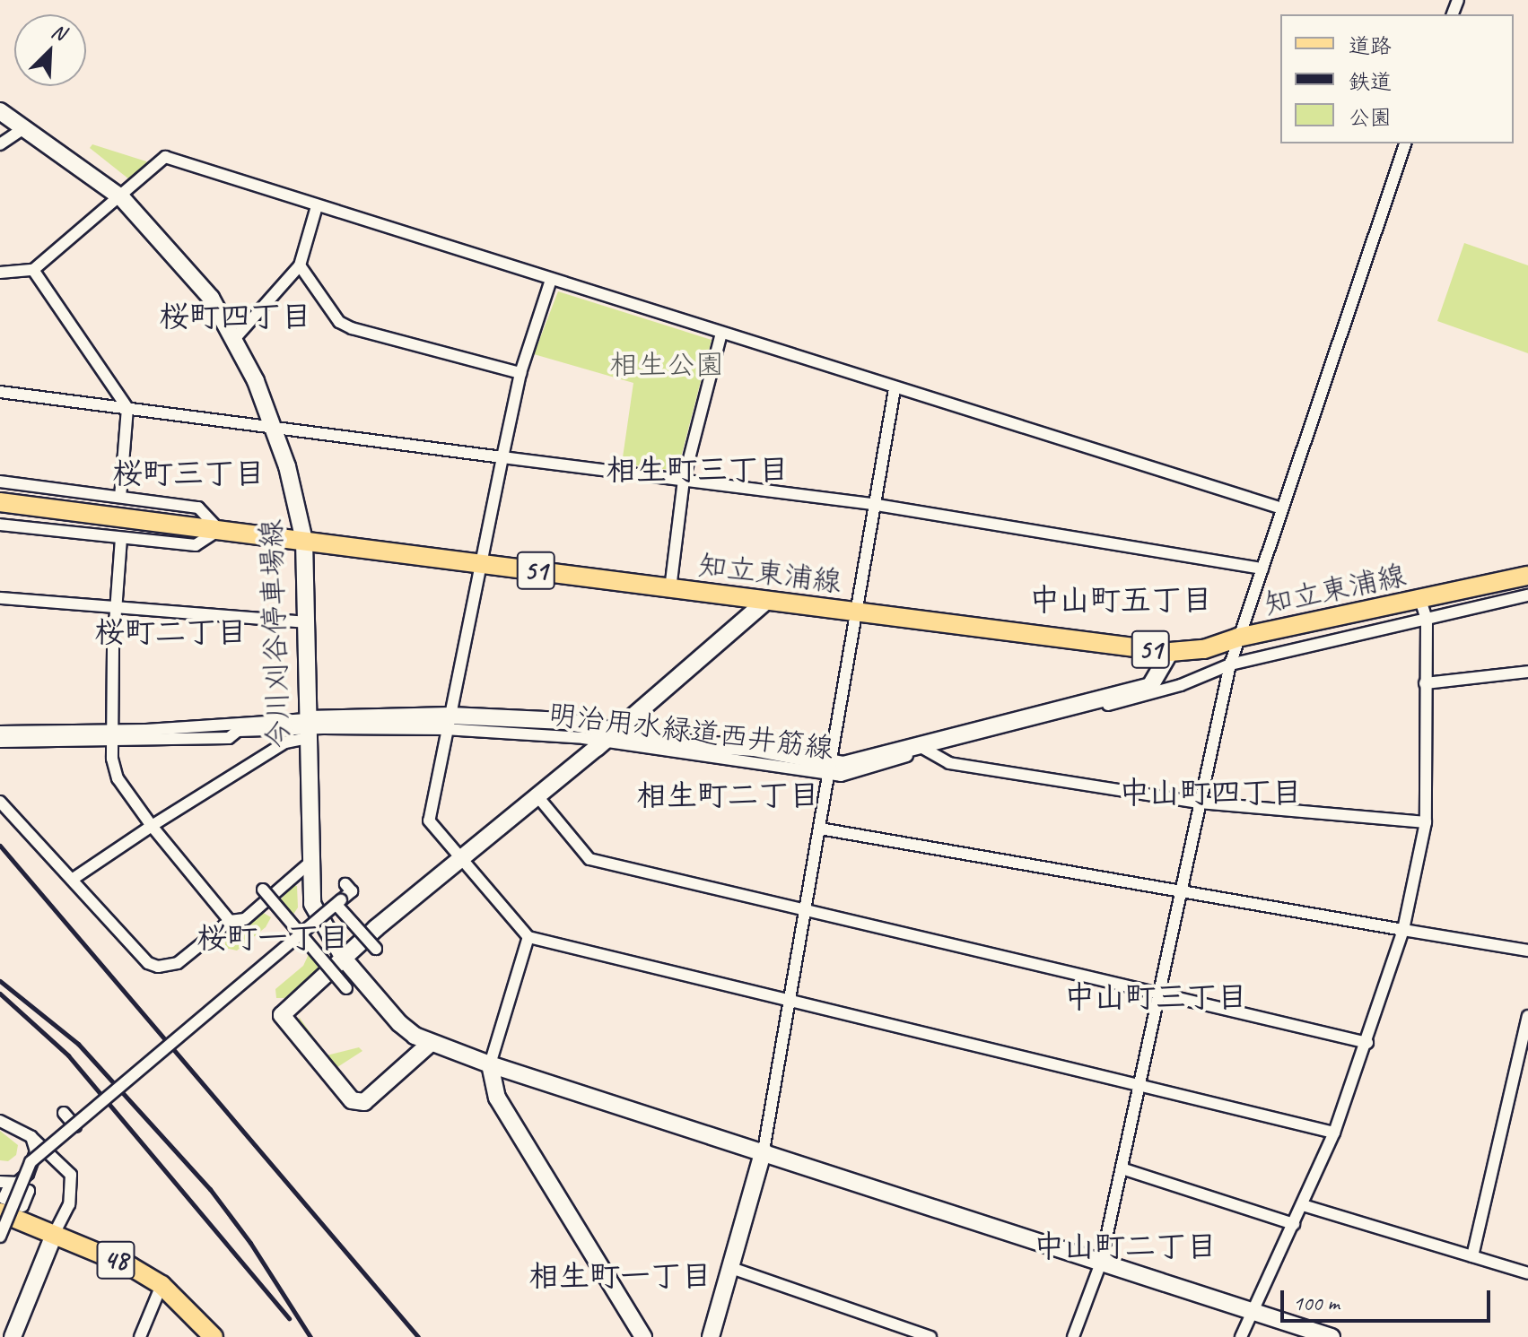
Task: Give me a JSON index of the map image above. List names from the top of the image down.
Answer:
{
  "streets": {
    "main road": ["51", "知立東浦線", "48"],
    "street": ["今川刈谷停車場線"]
  },
  "crossings": [
    ["知立東浦線", "今川刈谷停車場線"]
  ],
  "districts": [
    "桜町四丁目",
    "相生町三丁目",
    "桜町三丁目",
    "中山町五丁目",
    "桜町二丁目",
    "中山町四丁目",
    "相生町二丁目",
    "桜町一丁目",
    "中山町三丁目",
    "中山町二丁目",
    "相生町一丁目"
  ],
  "parks": ["相生公園"],
  "legend": ["道路", "鉄道", "公園"],
  "scale_bar": "100 m",
  "north": "top right"
}
